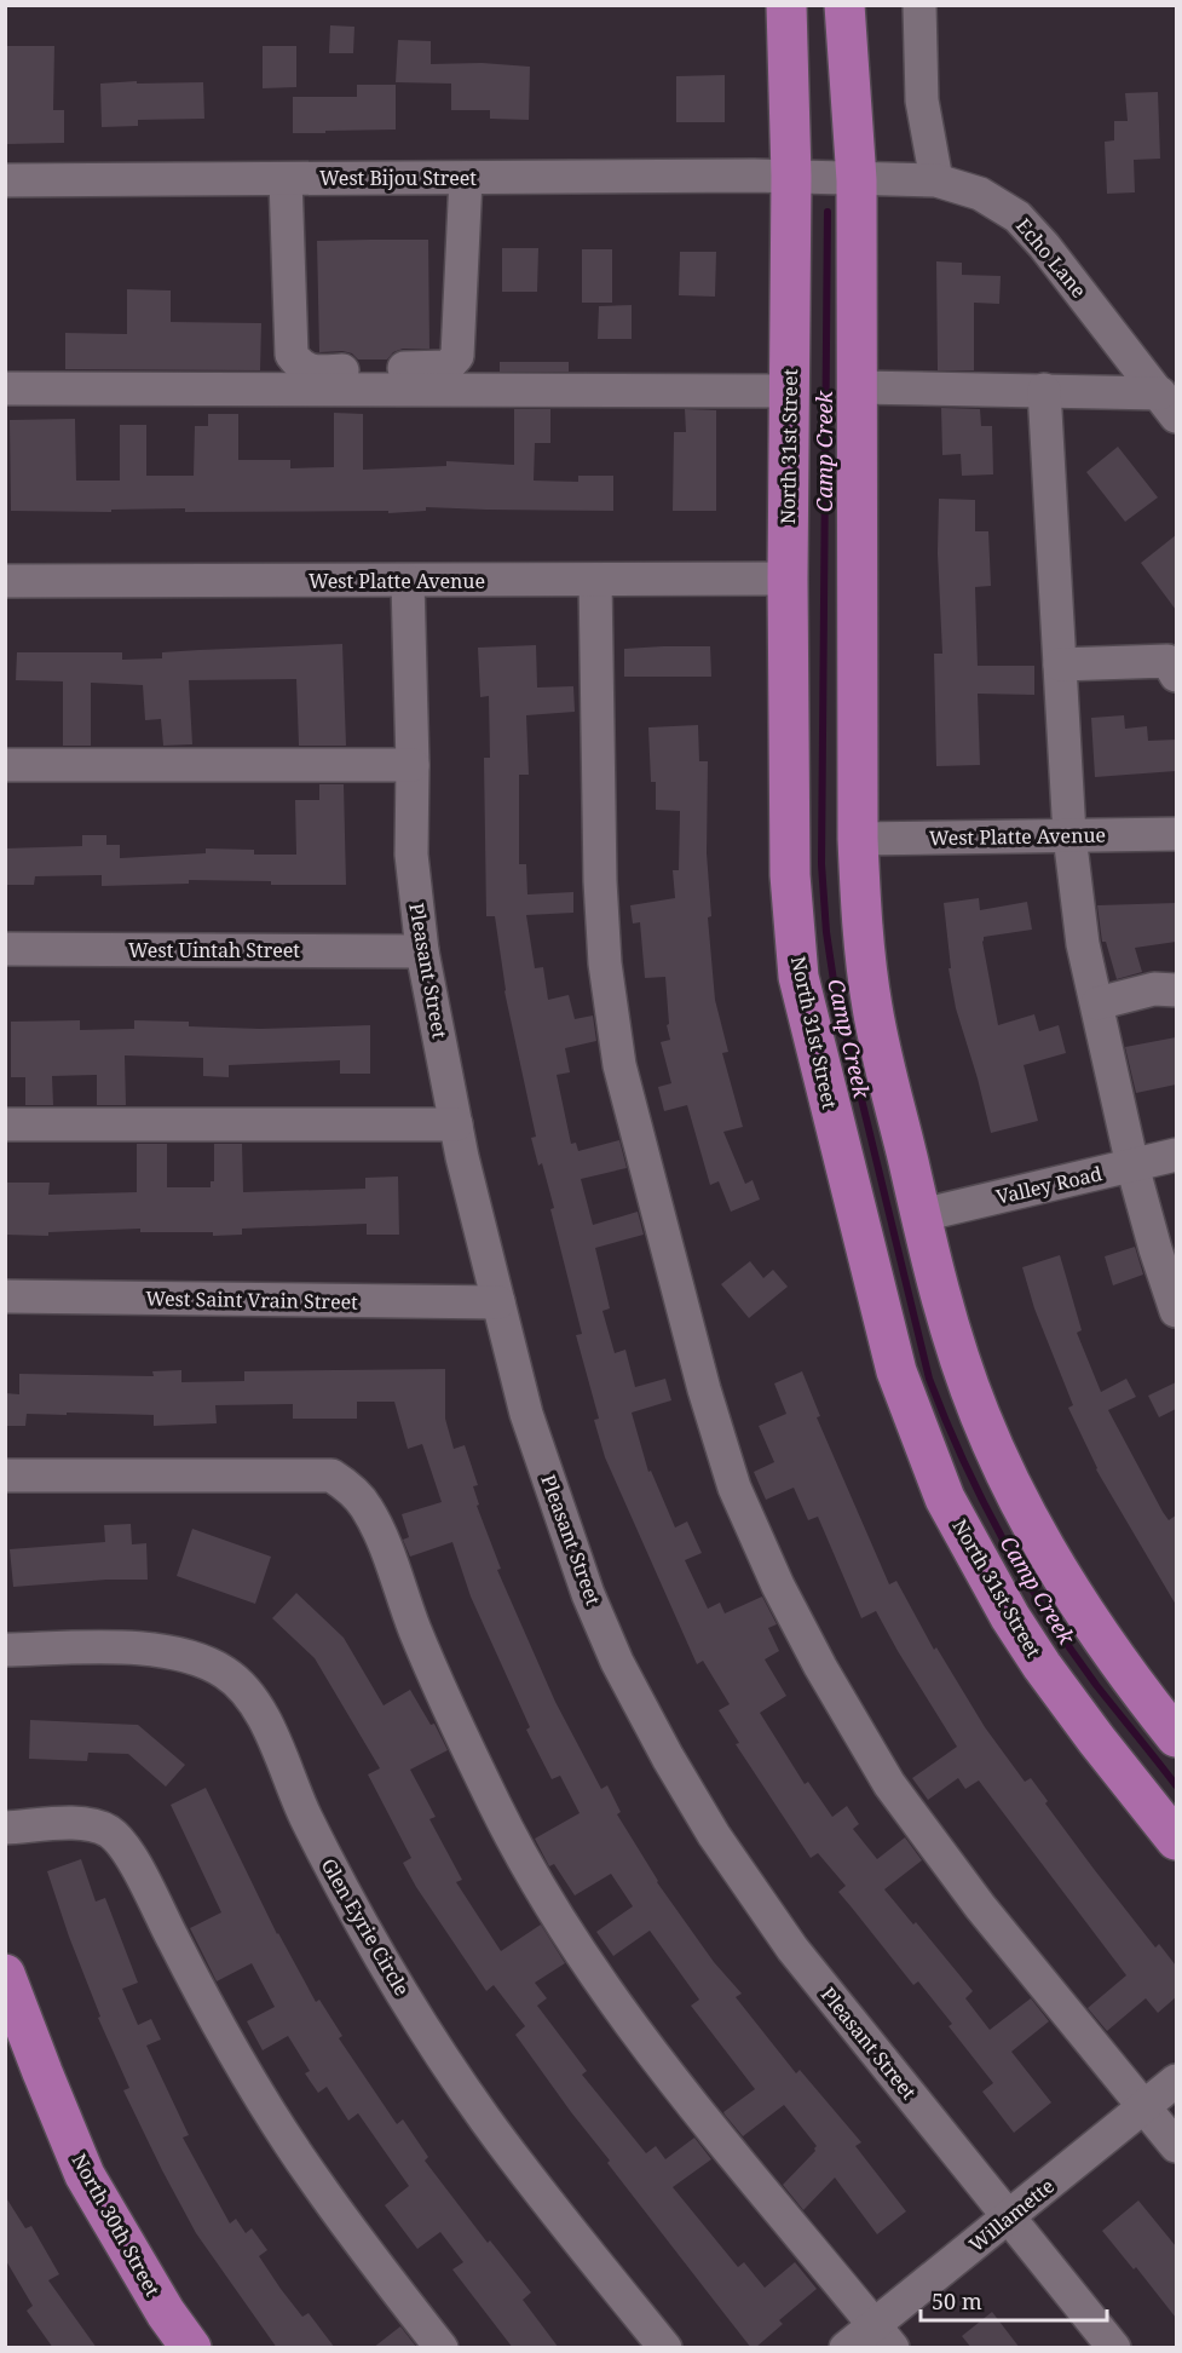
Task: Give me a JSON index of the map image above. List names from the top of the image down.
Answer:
{
  "streets": {
    "main road": ["North 31st Street", "North 30th Street"],
    "street": [
      "West Bijou Street",
      "Echo Lane",
      "West Platte Avenue",
      "West Uintah Street",
      "Pleasant Street",
      "Valley Road",
      "West Saint Vrain Street",
      "Glen Eyrie Circle",
      "Willamette"
    ]
  },
  "crossings": [
    ["West Bijou Street", "Echo Lane"],
    ["West Bijou Street", "North 31st Street"],
    ["Echo Lane", "North 31st Street"],
    ["North 31st Street", "West Platte Avenue"],
    ["West Platte Avenue", "Pleasant Street"],
    ["West Uintah Street", "Pleasant Street"],
    ["Pleasant Street", "West Saint Vrain Street"],
    ["Pleasant Street", "Willamette"]
  ],
  "water": ["Camp Creek"],
  "scale_bar": "50 m"
}
